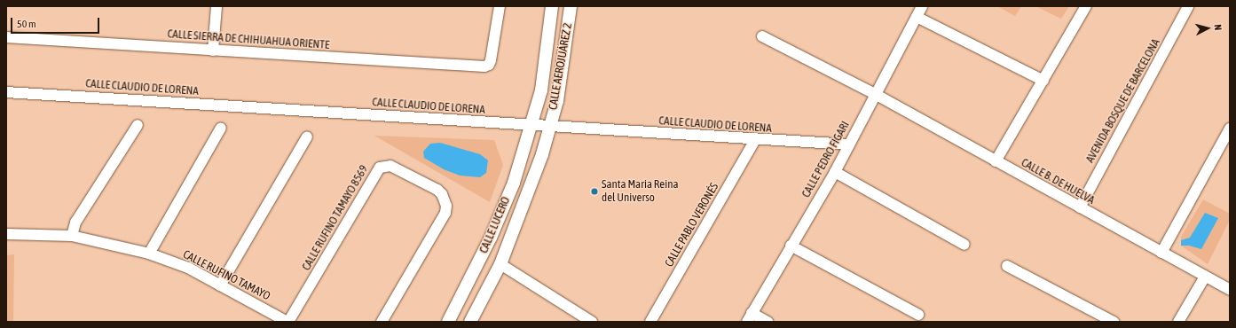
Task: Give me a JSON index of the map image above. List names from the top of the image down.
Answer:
{
  "streets": {
    "street": [
      "CALLE SIERRA DE CHIHUAHUA ORIENTE",
      "CALLE AEROJUÁREZ 2",
      "CALLE CLAUDIO DE LORENA",
      "AVENIDA BOSQUE DE BARCELONA",
      "CALLE PEDRO FIGARI",
      "CALLE B. DE HUELVA",
      "CALLE RUFINO TAMAYO 8569",
      "CALLE LUCERO",
      "CALLE PABLO VERONÉS",
      "CALLE RUFINO TAMAYO"
    ]
  },
  "crossings": [
    ["CALLE AEROJUÁREZ 2", "CALLE CLAUDIO DE LORENA"],
    ["CALLE AEROJUÁREZ 2", "CALLE LUCERO"],
    ["CALLE CLAUDIO DE LORENA", "CALLE PEDRO FIGARI"],
    ["CALLE CLAUDIO DE LORENA", "CALLE LUCERO"],
    ["CALLE CLAUDIO DE LORENA", "CALLE PABLO VERONÉS"],
    ["AVENIDA BOSQUE DE BARCELONA", "CALLE B. DE HUELVA"],
    ["CALLE PEDRO FIGARI", "CALLE B. DE HUELVA"],
    ["CALLE RUFINO TAMAYO 8569", "CALLE RUFINO TAMAYO"]
  ],
  "places": ["Santa Maria Reina del Universo"],
  "scale_bar": "50 m",
  "north": "right"
}
